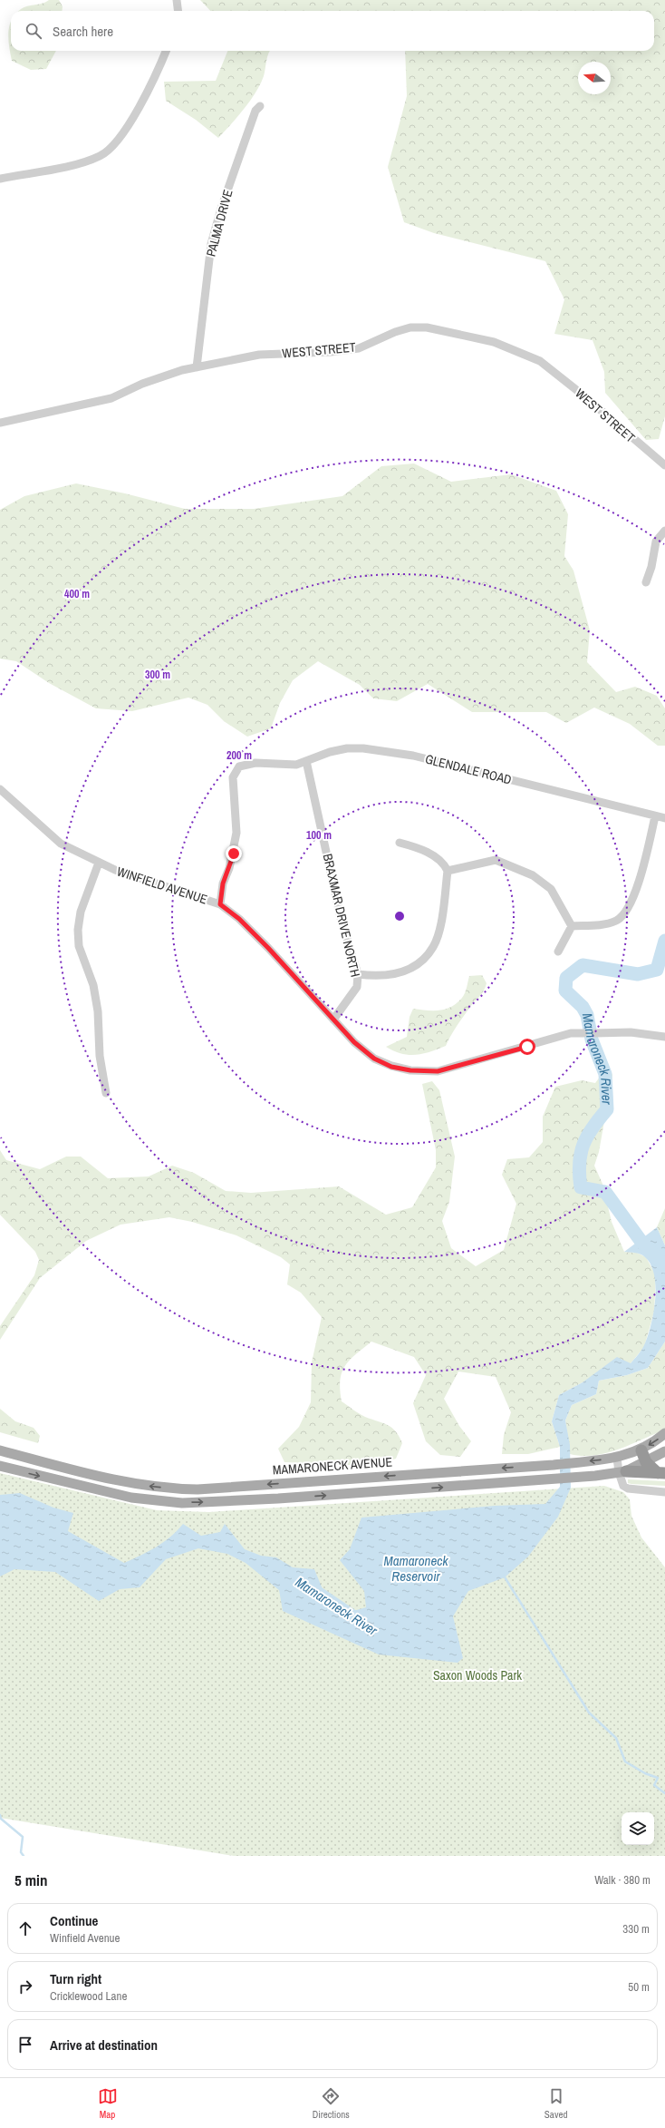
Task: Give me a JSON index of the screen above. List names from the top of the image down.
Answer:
{
  "streets": {
    "main road": ["MAMARONECK AVENUE"],
    "street": [
      "PALMA DRIVE",
      "WEST STREET",
      "GLENDALE ROAD",
      "WINFIELD AVENUE",
      "BRAXMAR DRIVE NORTH"
    ]
  },
  "crossings": [
    ["PALMA DRIVE", "WEST STREET"],
    ["GLENDALE ROAD", "WINFIELD AVENUE"],
    ["GLENDALE ROAD", "BRAXMAR DRIVE NORTH"],
    ["WINFIELD AVENUE", "BRAXMAR DRIVE NORTH"]
  ],
  "water": ["Mamaroneck River", "Mamaroneck Reservoir"],
  "parks": ["Saxon Woods Park"],
  "north": "left",
  "page": {
    "search": "Search here",
    "heading": ["5 min", "Walk · 380 m"],
    "list": [
      ["Continue", "Winfield Avenue", "330 m"],
      ["Turn right", "Cricklewood Lane", "50 m"],
      "Arrive at destination"
    ],
    "nav": ["Map", "Directions", "Saved"]
  },
  "rings": [
    "400 m",
    "300 m",
    "200 m",
    "100 m"
  ]
}
